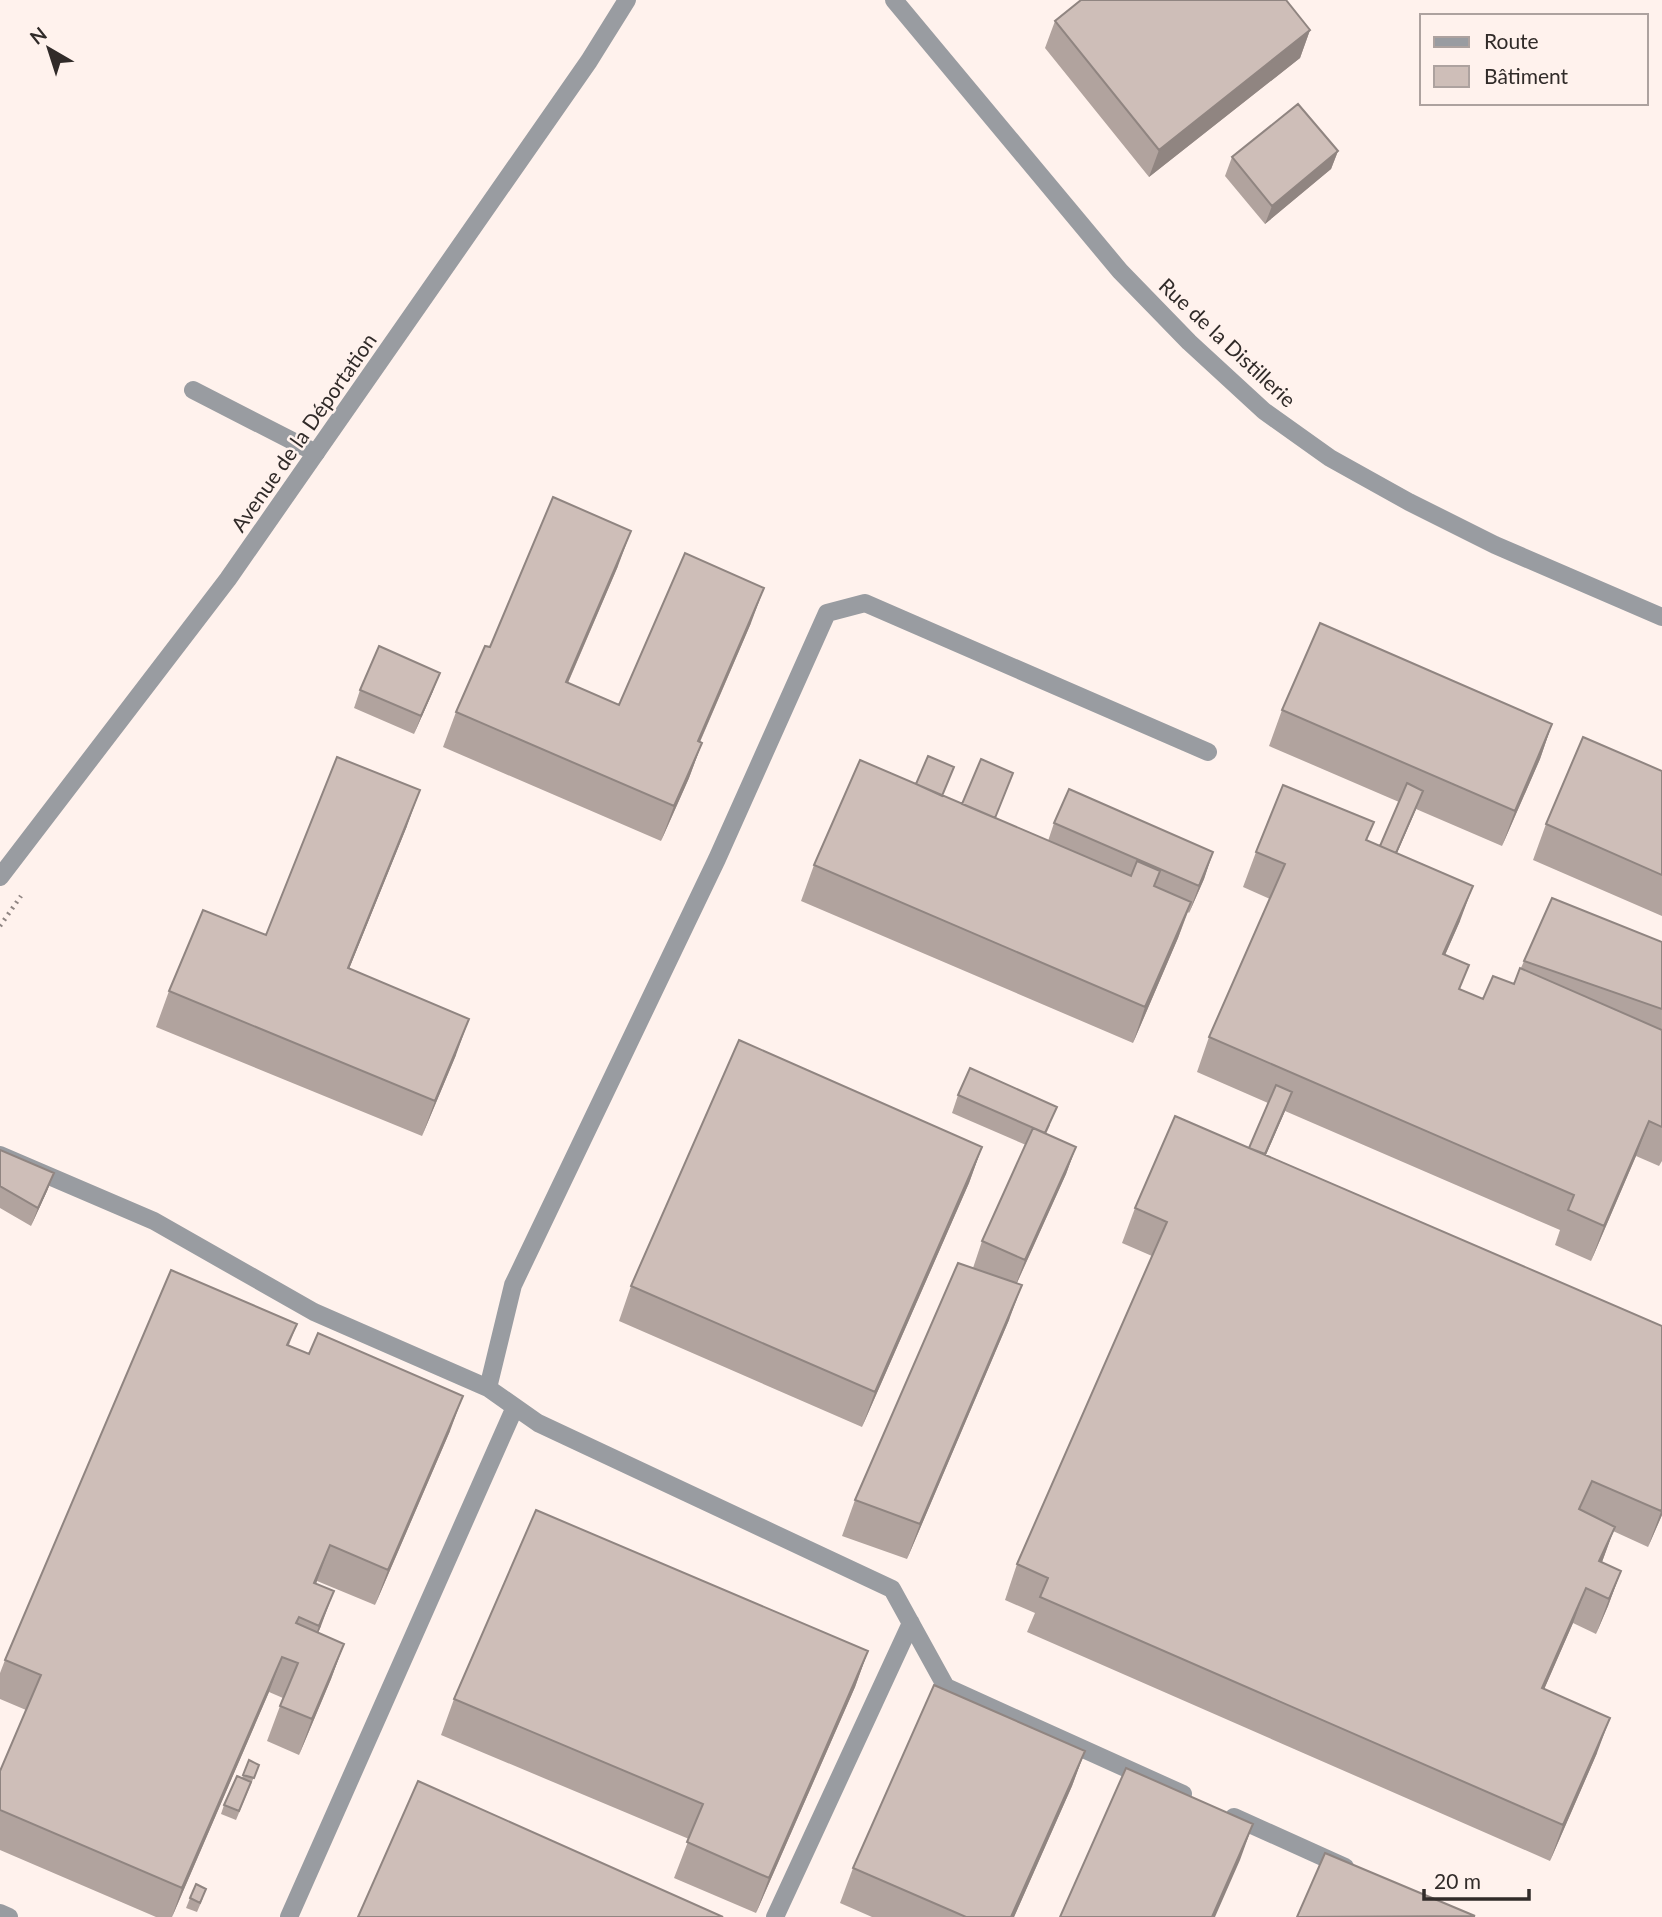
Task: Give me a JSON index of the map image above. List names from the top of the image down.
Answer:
{
  "streets": {
    "street": ["Rue de la Distillerie", "Avenue de la Déportation"]
  },
  "legend": ["Route", "Bâtiment"],
  "scale_bar": "20 m",
  "north": "top left"
}
